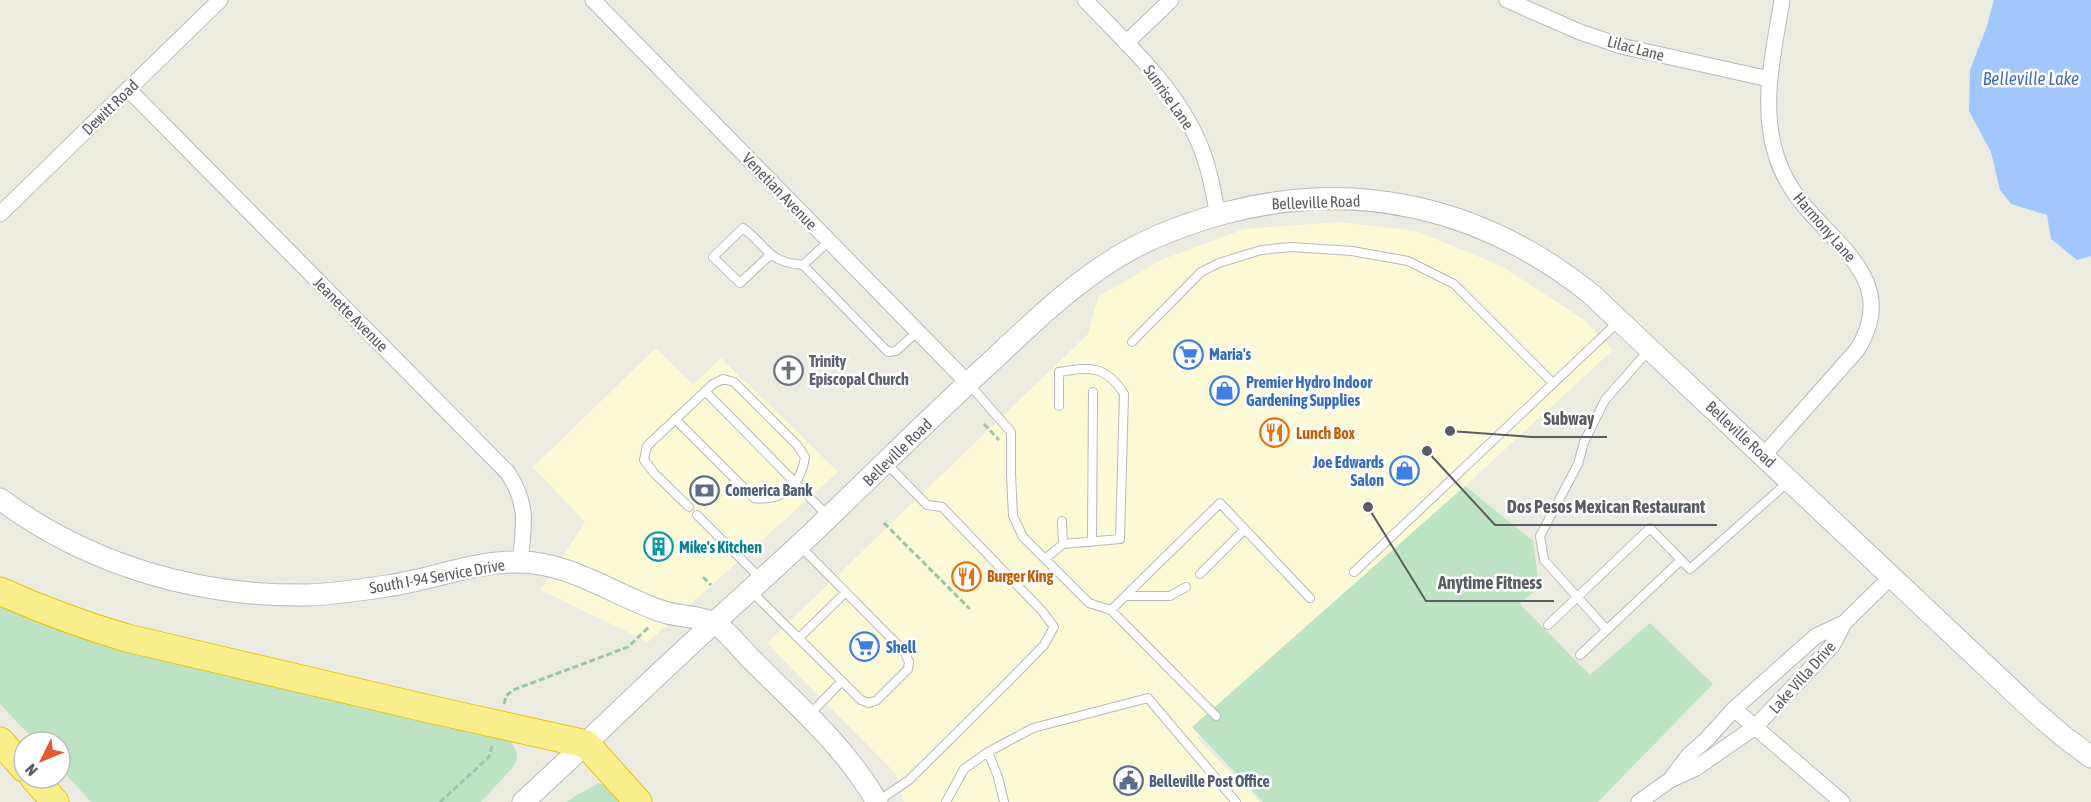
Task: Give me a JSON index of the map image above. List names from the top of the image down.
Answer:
{
  "streets": {
    "main road": ["Belleville Road", "South I-94 Service Drive"],
    "street": [
      "Lilac Lane",
      "Sunrise Lane",
      "Dewitt Road",
      "Venetian Avenue",
      "Harmony Lane",
      "Jeanette Avenue",
      "Lake Villa Drive"
    ]
  },
  "crossings": [
    ["Lilac Lane", "Harmony Lane"],
    ["Sunrise Lane", "Belleville Road"],
    ["Dewitt Road", "Jeanette Avenue"],
    ["Venetian Avenue", "Belleville Road"],
    ["Belleville Road", "Harmony Lane"],
    ["Belleville Road", "South I-94 Service Drive"],
    ["Belleville Road", "Lake Villa Drive"],
    ["Jeanette Avenue", "South I-94 Service Drive"]
  ],
  "water": ["Belleville Lake"],
  "places": {
    "supermarket": ["Maria's", "Shell"],
    "church": ["Trinity Episcopal Church"],
    "shop": ["Premier Hydro Indoor Gardening Supplies", "Joe Edwards Salon"],
    "other": ["Subway", "Dos Pesos Mexican Restaurant", "Anytime Fitness"],
    "restaurant": ["Lunch Box", "Burger King"],
    "bank": ["Comerica Bank"],
    "building": ["Mike's Kitchen"],
    "public building": ["Belleville Post Office"]
  },
  "north": "bottom left"
}
